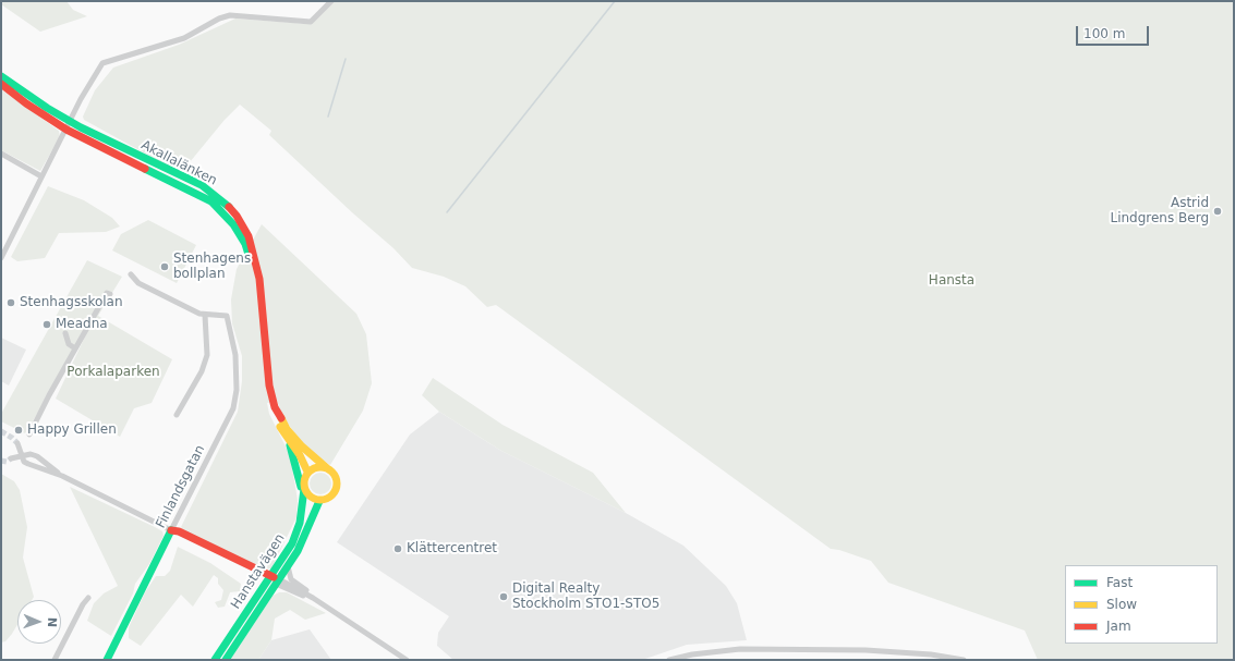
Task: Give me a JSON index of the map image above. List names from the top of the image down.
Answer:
{
  "streets": {
    "main road": ["Akallalänken", "Finlandsgatan", "Hanstavägen"]
  },
  "crossings": [
    ["Akallalänken", "Hanstavägen"]
  ],
  "parks": ["Hansta", "Porkalaparken"],
  "places": [
    "Astrid Lindgrens Berg",
    "Stenhagens bollplan",
    "Stenhagsskolan",
    "Meadna",
    "Happy Grillen",
    "Klättercentret",
    "Digital Realty Stockholm STO1-STO5"
  ],
  "legend": ["Fast", "Slow", "Jam"],
  "scale_bar": "100 m",
  "north": "right"
}
